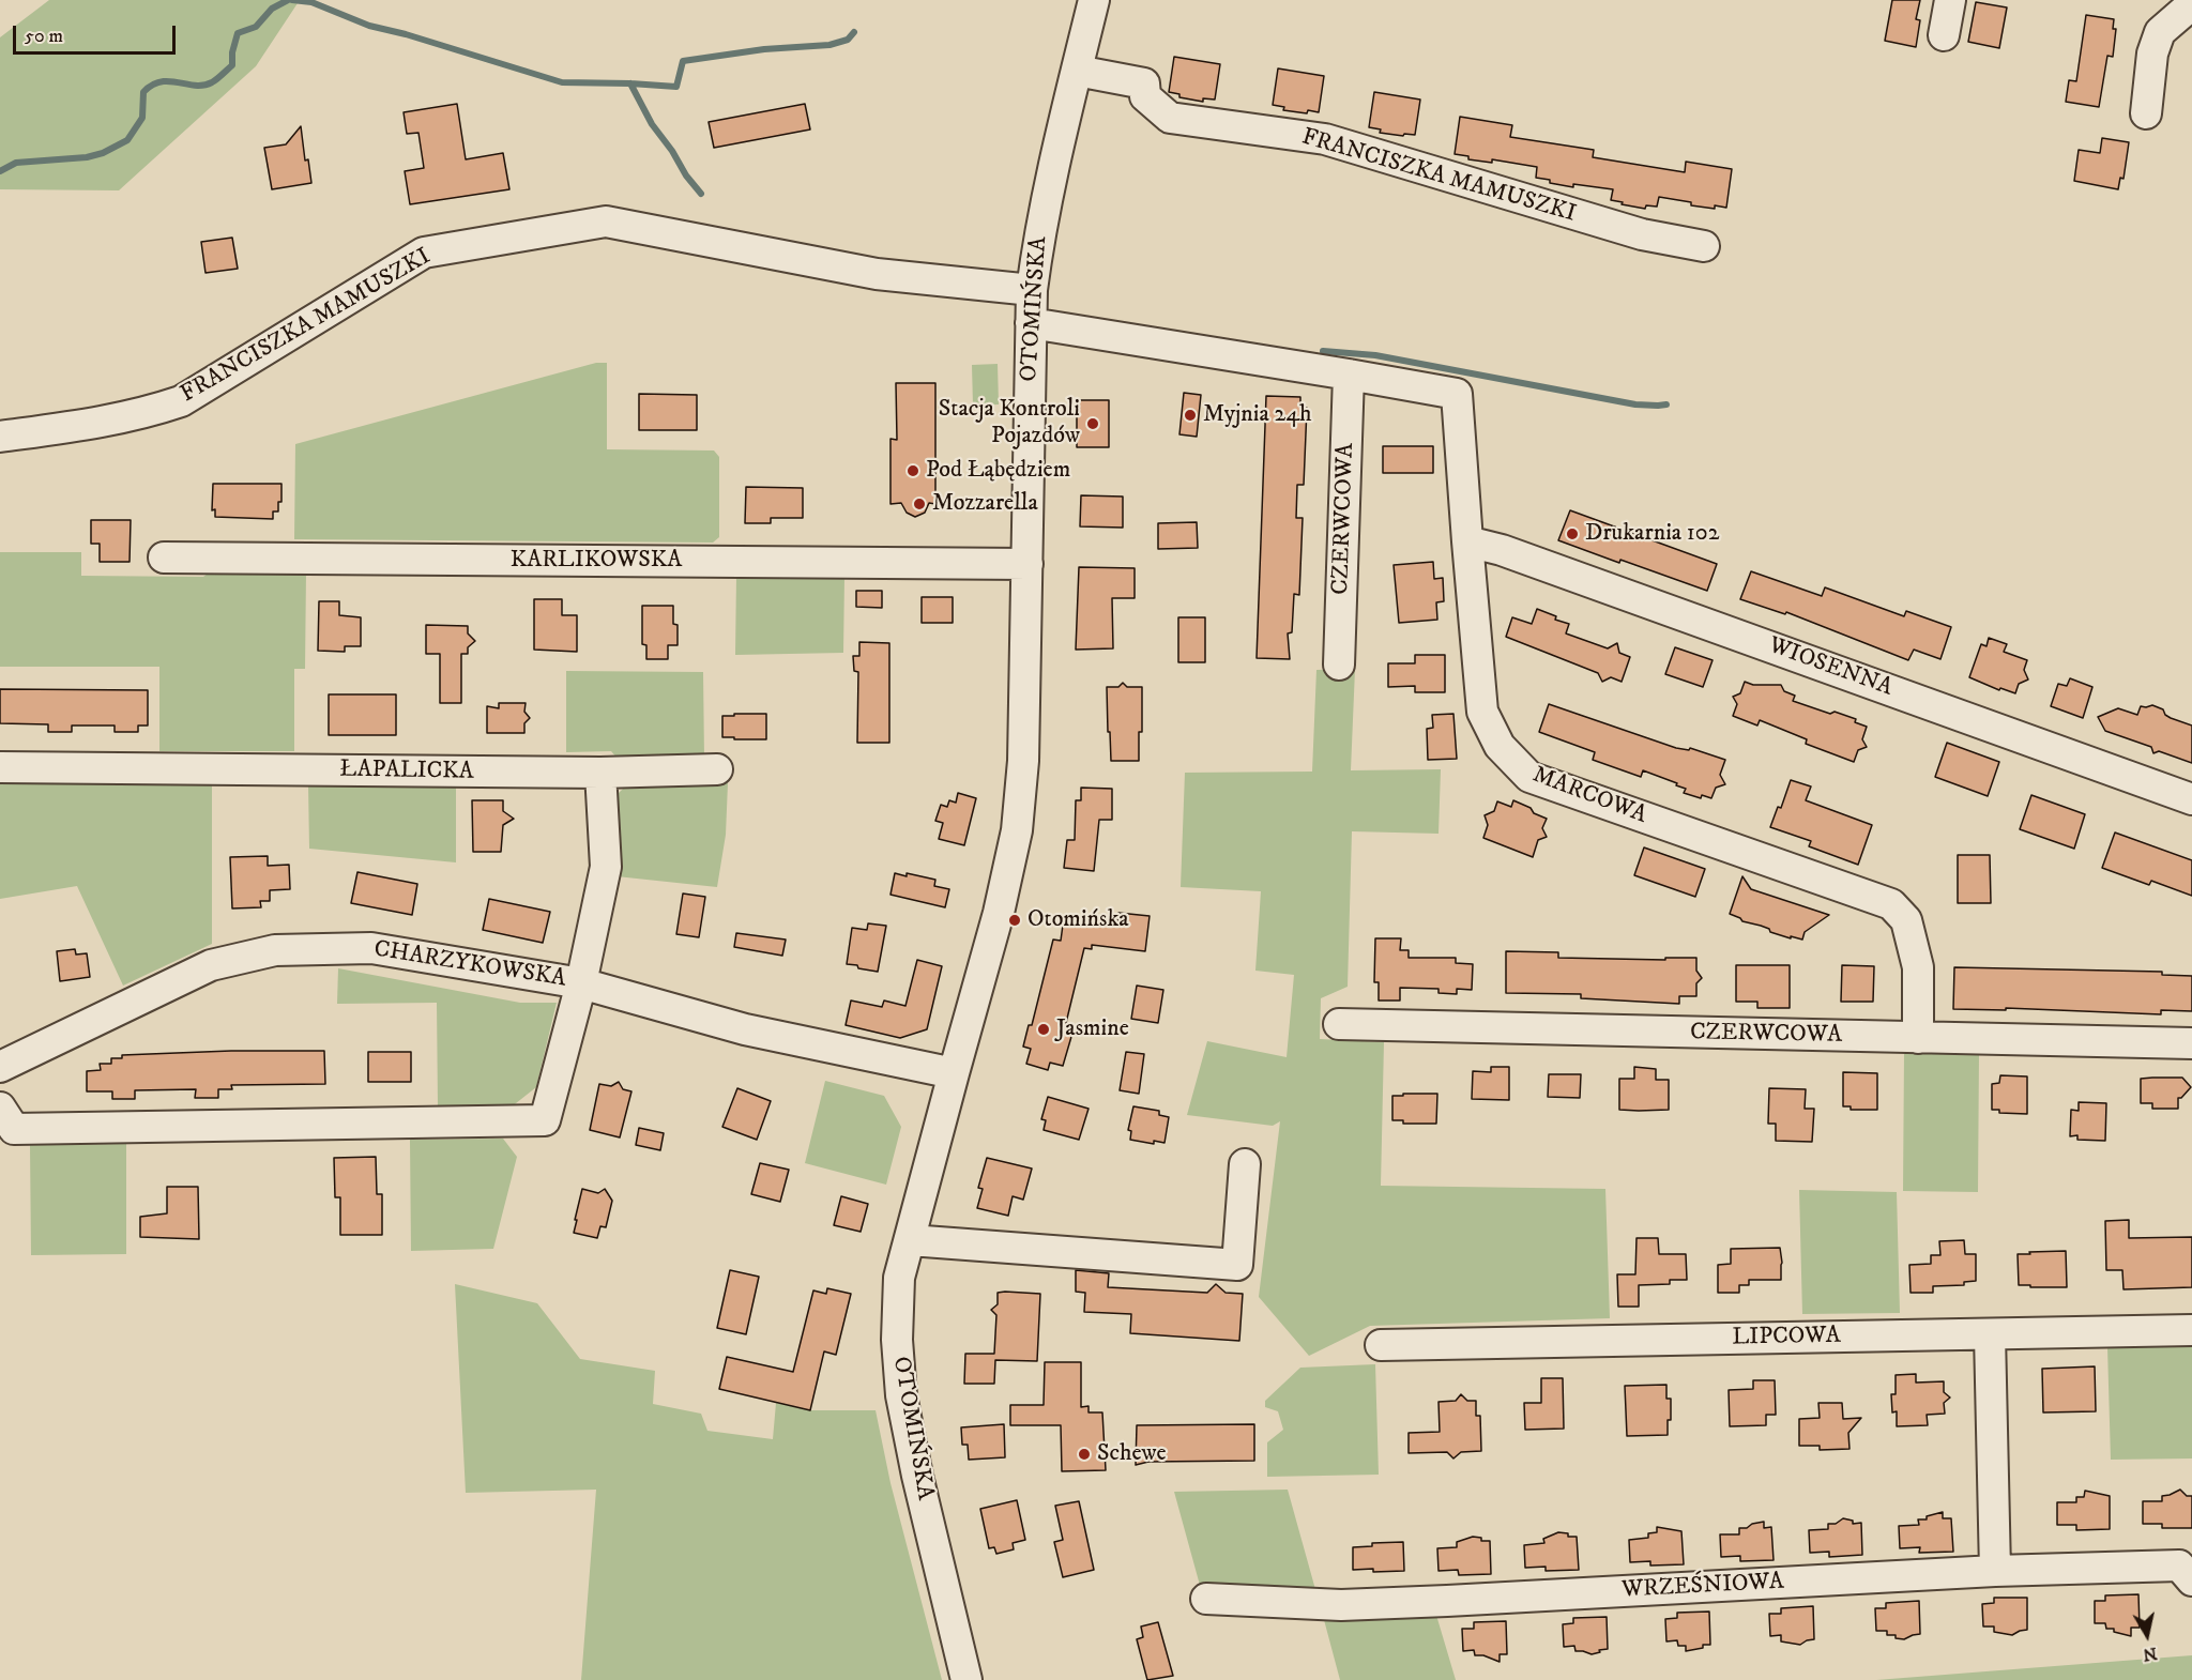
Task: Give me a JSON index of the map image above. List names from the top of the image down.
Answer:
{
  "streets": {
    "street": [
      "FRANCISZKA MAMUSZKI",
      "OTOMIŃSKA",
      "CZERWCOWA",
      "KARLIKOWSKA",
      "WIOSENNA",
      "ŁAPALICKA",
      "MARCOWA",
      "CHARZYKOWSKA",
      "LIPCOWA",
      "WRZEŚNIOWA"
    ]
  },
  "crossings": [
    ["FRANCISZKA MAMUSZKI", "OTOMIŃSKA"],
    ["OTOMIŃSKA", "KARLIKOWSKA"],
    ["OTOMIŃSKA", "CHARZYKOWSKA"],
    ["CZERWCOWA", "MARCOWA"],
    ["WIOSENNA", "MARCOWA"]
  ],
  "places": [
    "Myjnia 24h",
    "Stacja Kontroli Pojazdów",
    "Pod Łąbędziem",
    "Mozzarella",
    "Drukarnia 102",
    "Otomińska",
    "Jasmine",
    "Schewe"
  ],
  "scale_bar": "50 m",
  "north": "bottom"
}
